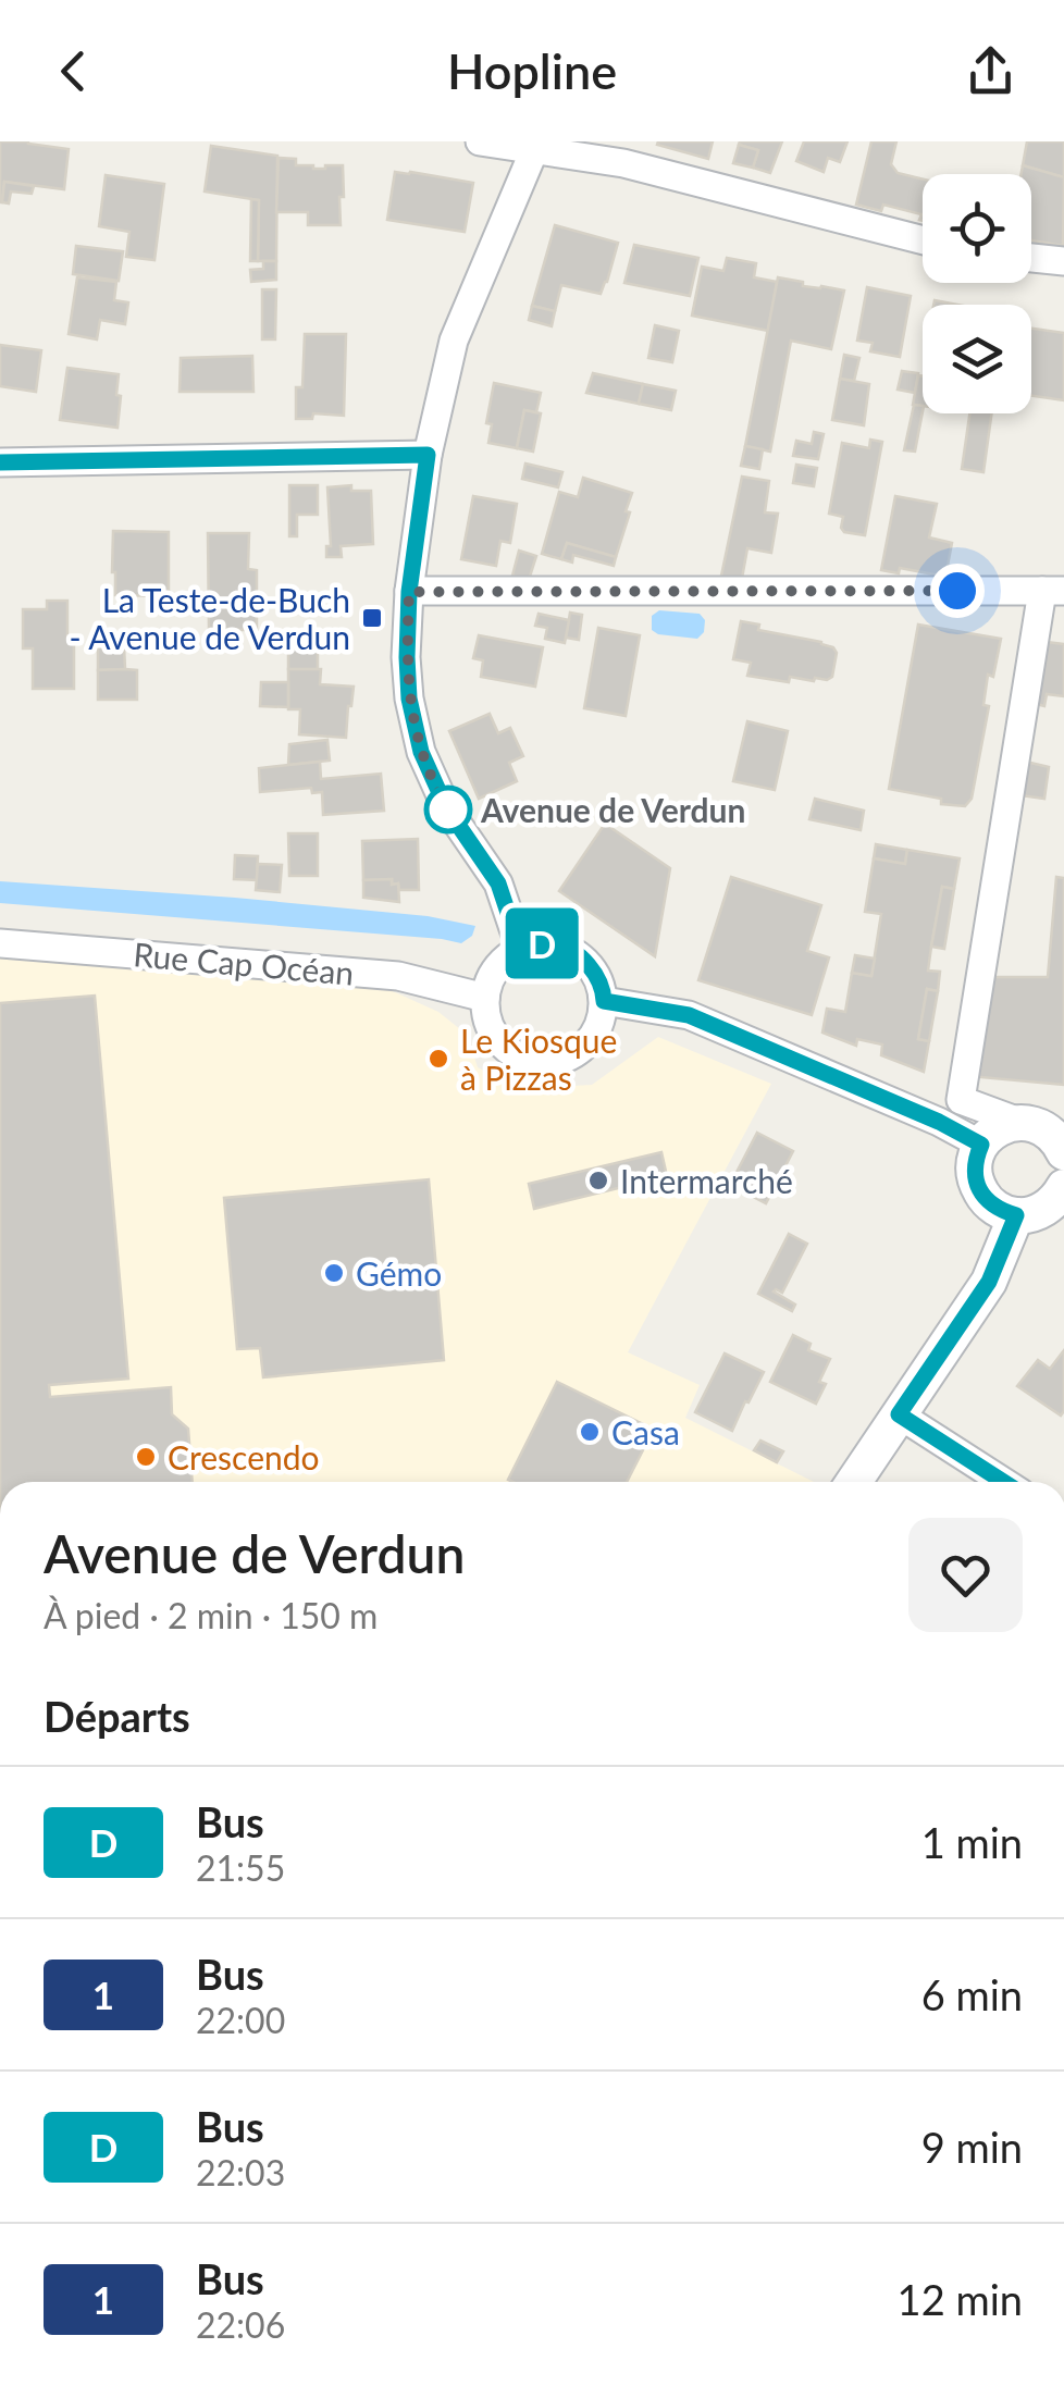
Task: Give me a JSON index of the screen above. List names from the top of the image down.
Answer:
{
  "streets": {
    "street": ["Rue Cap Océan"]
  },
  "places": {
    "transit": ["La Teste-de-Buch - Avenue de Verdun"],
    "other": [
      "Avenue de Verdun",
      "Le Kiosque à Pizzas",
      "Intermarché",
      "Gémo",
      "Casa",
      "Crescendo"
    ]
  },
  "lines": ["bus line D"],
  "page": {
    "header": "Hopline",
    "on_map": "D",
    "heading": [
      ["Avenue de Verdun", "À pied · 2 min · 150 m"],
      "Départs"
    ],
    "list": [
      {
        "mark": "D",
        "name": "Bus",
        "note": "21:55",
        "value": "1 min"
      },
      {
        "mark": "1",
        "name": "Bus",
        "note": "22:00",
        "value": "6 min"
      },
      {
        "mark": "D",
        "name": "Bus",
        "note": "22:03",
        "value": "9 min"
      },
      {
        "mark": "1",
        "name": "Bus",
        "note": "22:06",
        "value": "12 min"
      }
    ]
  }
}
